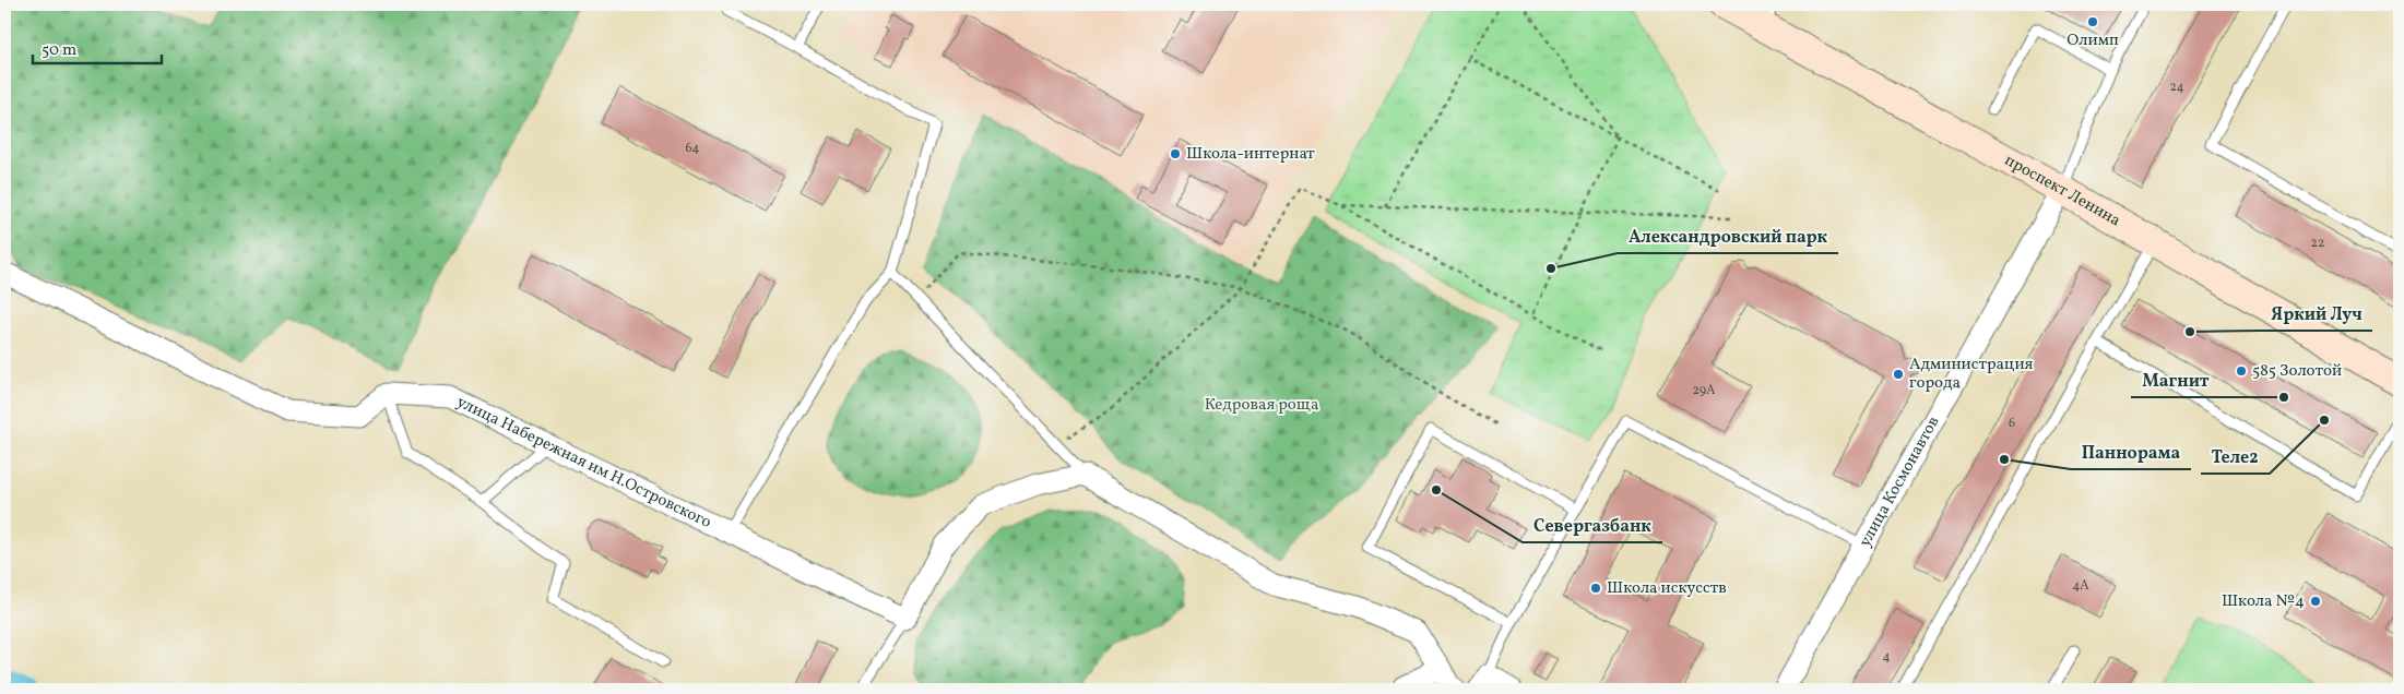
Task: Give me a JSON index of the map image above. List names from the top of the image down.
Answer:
{
  "streets": {
    "street": ["проспект Ленина", "улица Набережная им Н.Островского", "улица Космонавтов"]
  },
  "crossings": [
    ["проспект Ленина", "улица Космонавтов"]
  ],
  "parks": ["Кедровая роща"],
  "places": [
    "Олимп",
    "Школа-интернат",
    "Александровский парк",
    "Яркий Луч",
    "585 Золотой",
    "Администрация города",
    "Магнит",
    "Теле2",
    "Паннорама",
    "Севергазбанк",
    "Школа искусcтв",
    "Школа №4"
  ],
  "house_numbers": [
    "24",
    "64",
    "22",
    "29А",
    "6",
    "4А",
    "4"
  ],
  "scale_bar": "50 m"
}
